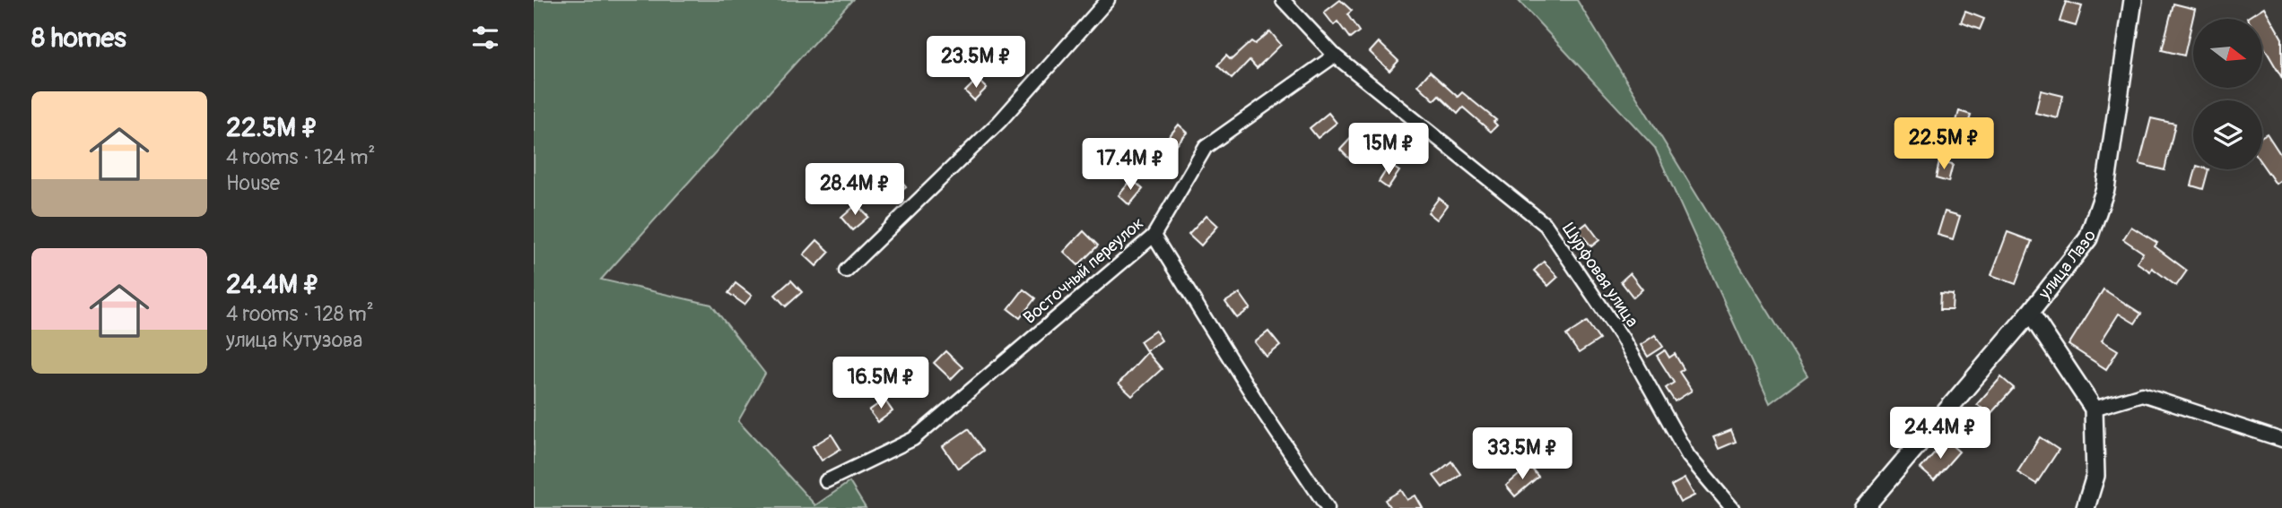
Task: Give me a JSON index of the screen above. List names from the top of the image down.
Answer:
{
  "streets": {
    "street": ["улица Лазо", "Восточный переулок", "Шурфовая улица"]
  },
  "crossings": [
    ["Восточный переулок", "Шурфовая улица"]
  ],
  "north": "right",
  "page": {
    "heading": "8 homes",
    "price": [
      "23.5M ₽",
      "22.5M ₽",
      "15M ₽",
      "17.4M ₽",
      "28.4M ₽",
      "16.5M ₽",
      "24.4M ₽",
      "33.5M ₽"
    ],
    "list": [
      {
        "name": "22.5M ₽",
        "note": "4 rooms · 124 m² · House"
      },
      {
        "name": "24.4M ₽",
        "note": "4 rooms · 128 m² · улица Кутузова"
      }
    ]
  }
}
